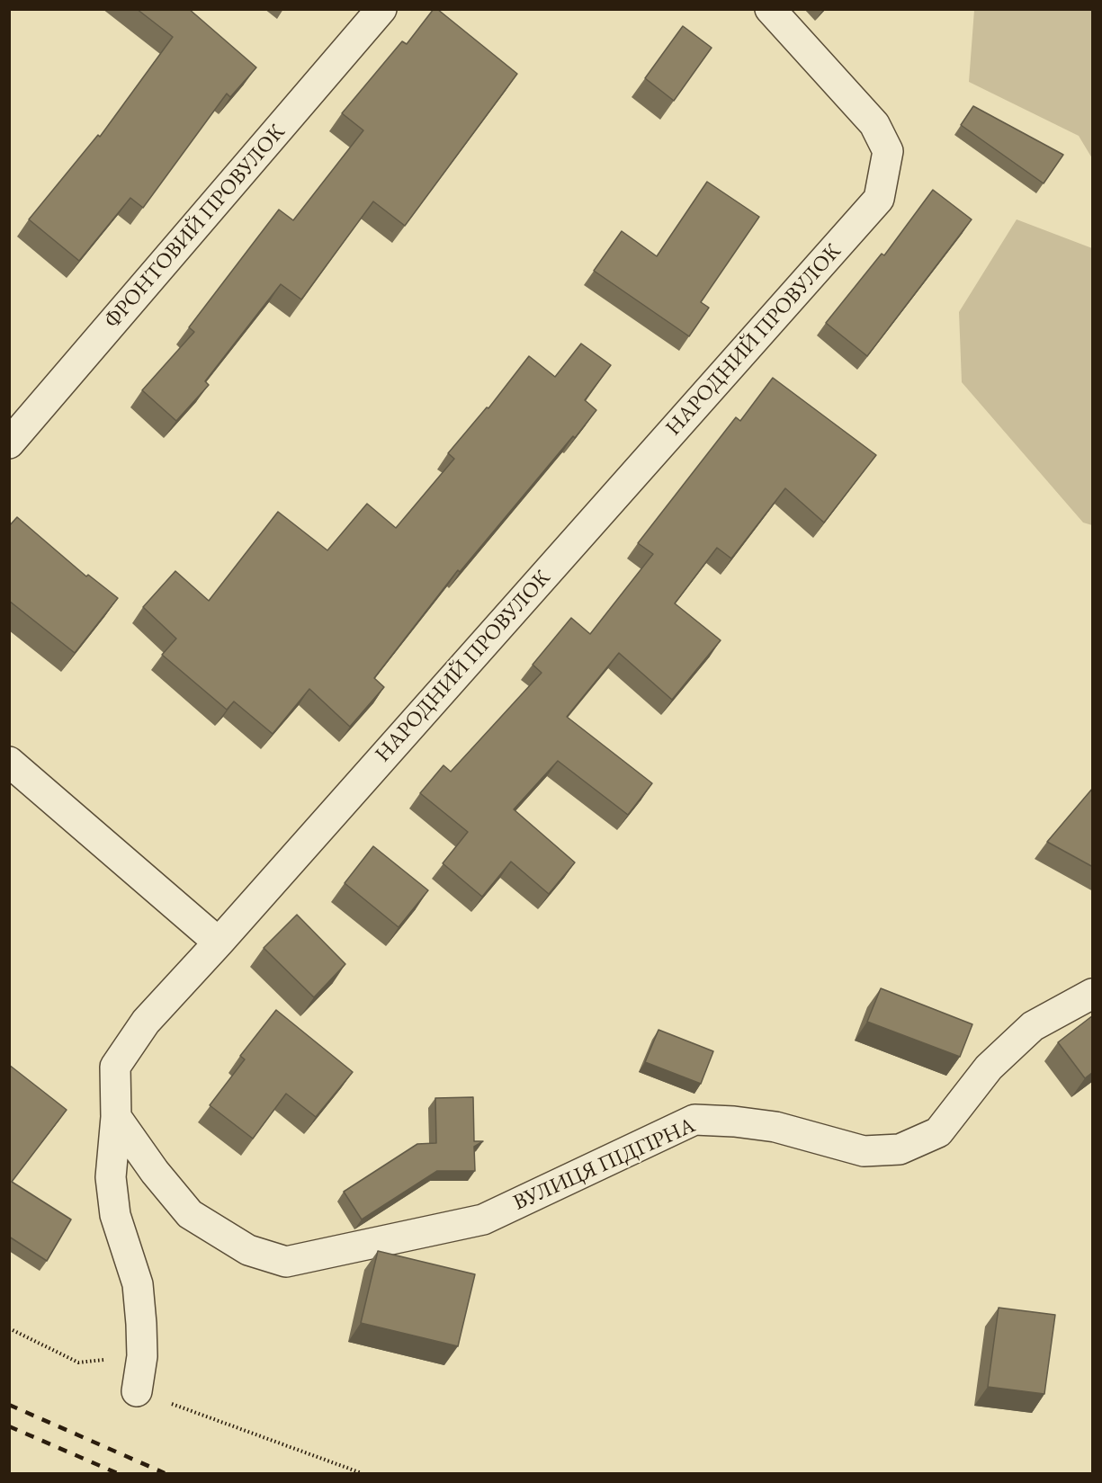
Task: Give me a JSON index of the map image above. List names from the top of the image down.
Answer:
{
  "streets": {
    "street": ["ФРОНТОВИЙ ПРОВУЛОК", "НАРОДНИЙ ПРОВУЛОК", "ВУЛИЦЯ ПІДГІРНА"]
  },
  "crossings": [
    ["НАРОДНИЙ ПРОВУЛОК", "ВУЛИЦЯ ПІДГІРНА"]
  ]
}
